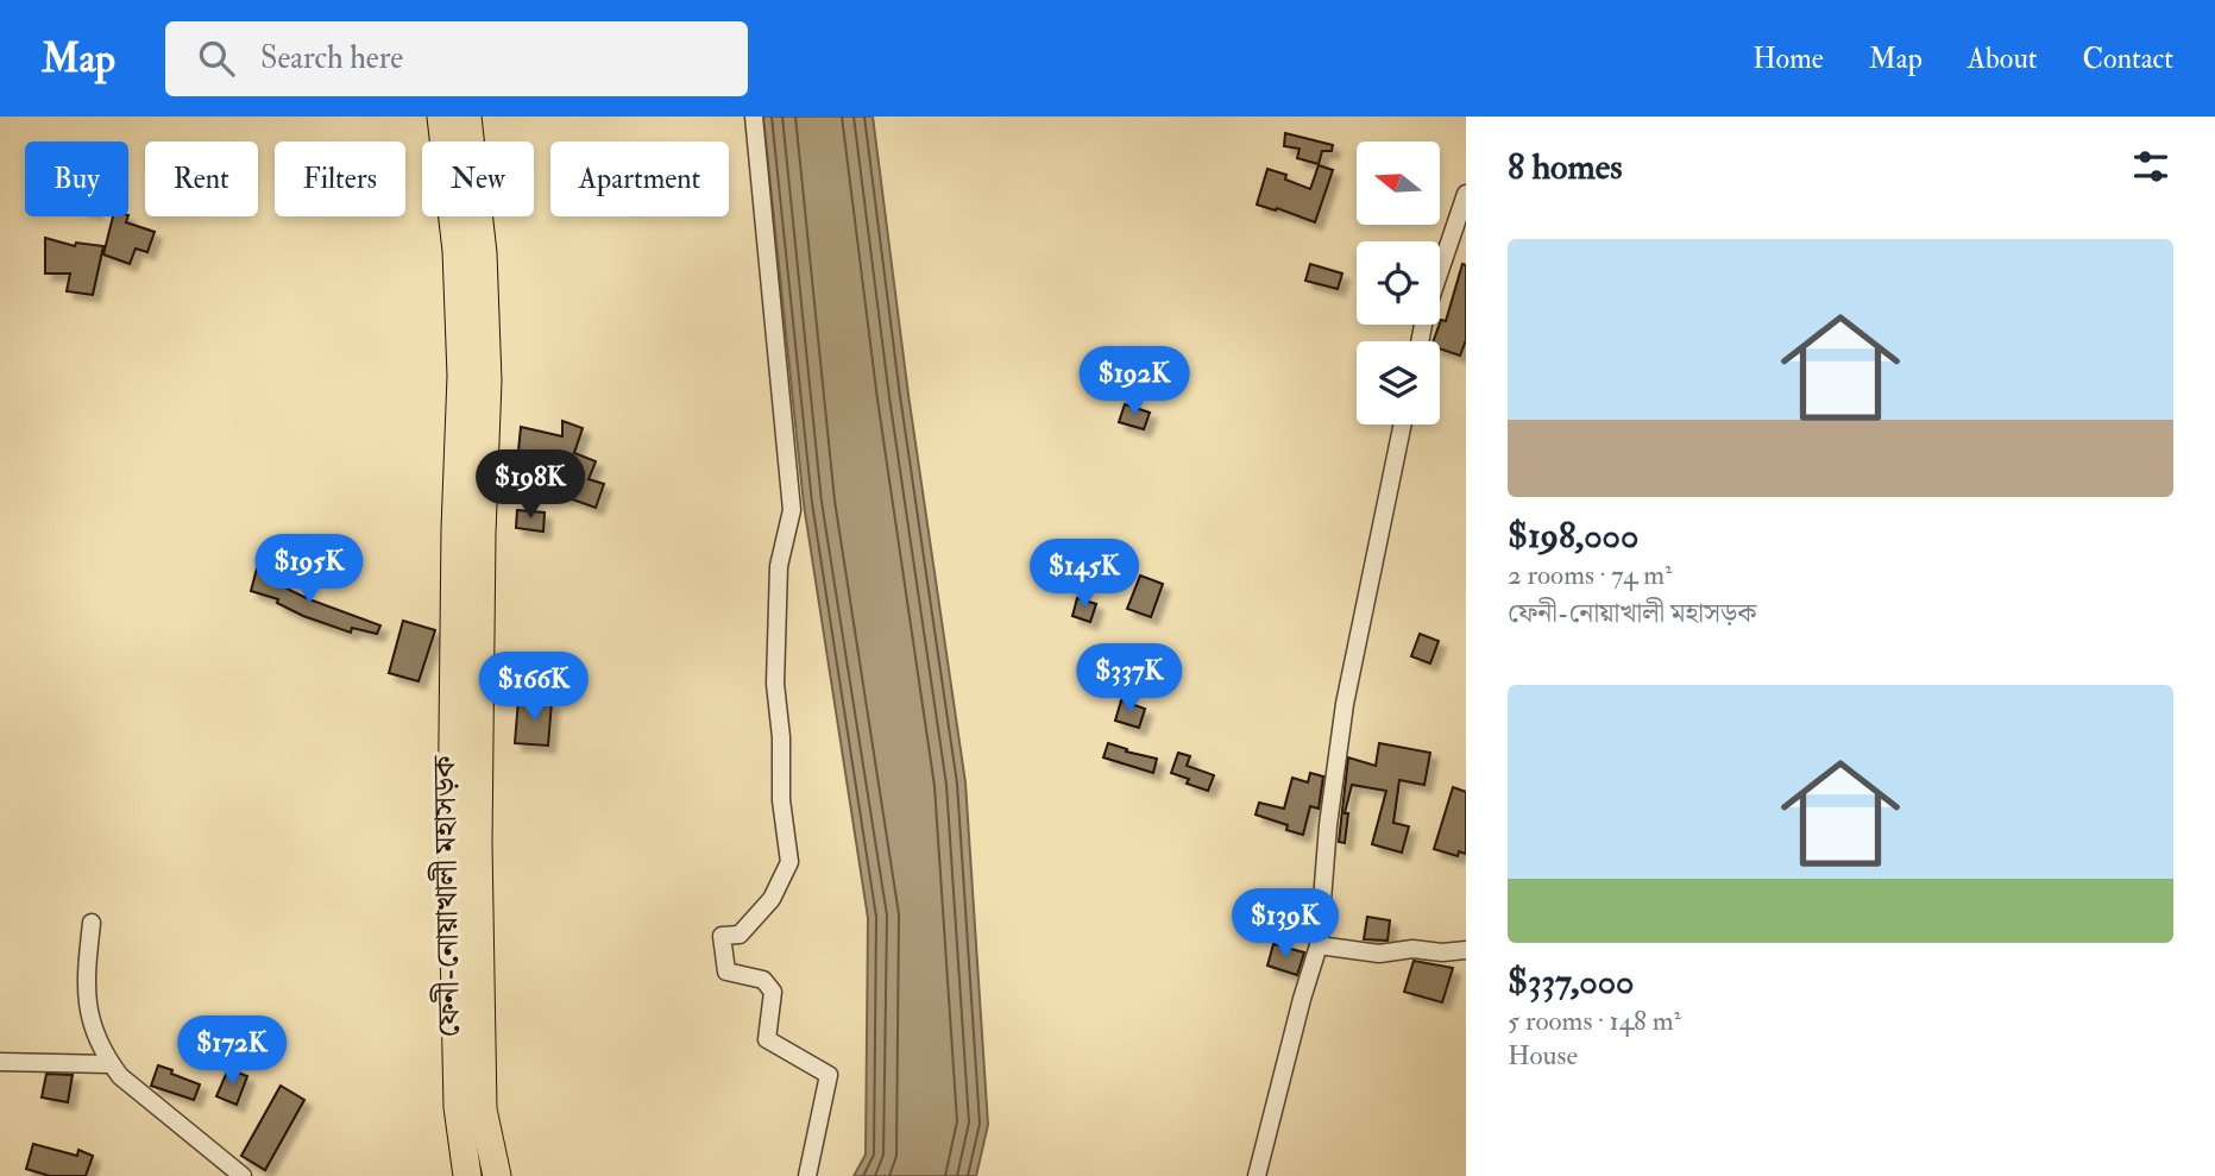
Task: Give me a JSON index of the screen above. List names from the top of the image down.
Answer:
{
  "streets": {
    "highway": ["ফেনী-নোয়াখালী মহাসড়ক"]
  },
  "north": "left",
  "page": {
    "header": "Map",
    "search": "Search here",
    "nav": [
      "Home",
      "Map",
      "About",
      "Contact"
    ],
    "heading": "8 homes",
    "chip": [
      "Buy",
      "Rent",
      "Filters",
      "New",
      "Apartment"
    ],
    "list": [
      {
        "name": "$198,000",
        "note": "2 rooms · 74 m² · ফেনী-নোয়াখালী মহাসড়ক"
      },
      {
        "name": "$337,000",
        "note": "5 rooms · 148 m² · House"
      }
    ],
    "price": [
      "$192K",
      "$198K",
      "$195K",
      "$145K",
      "$337K",
      "$166K",
      "$139K",
      "$172K"
    ]
  }
}
